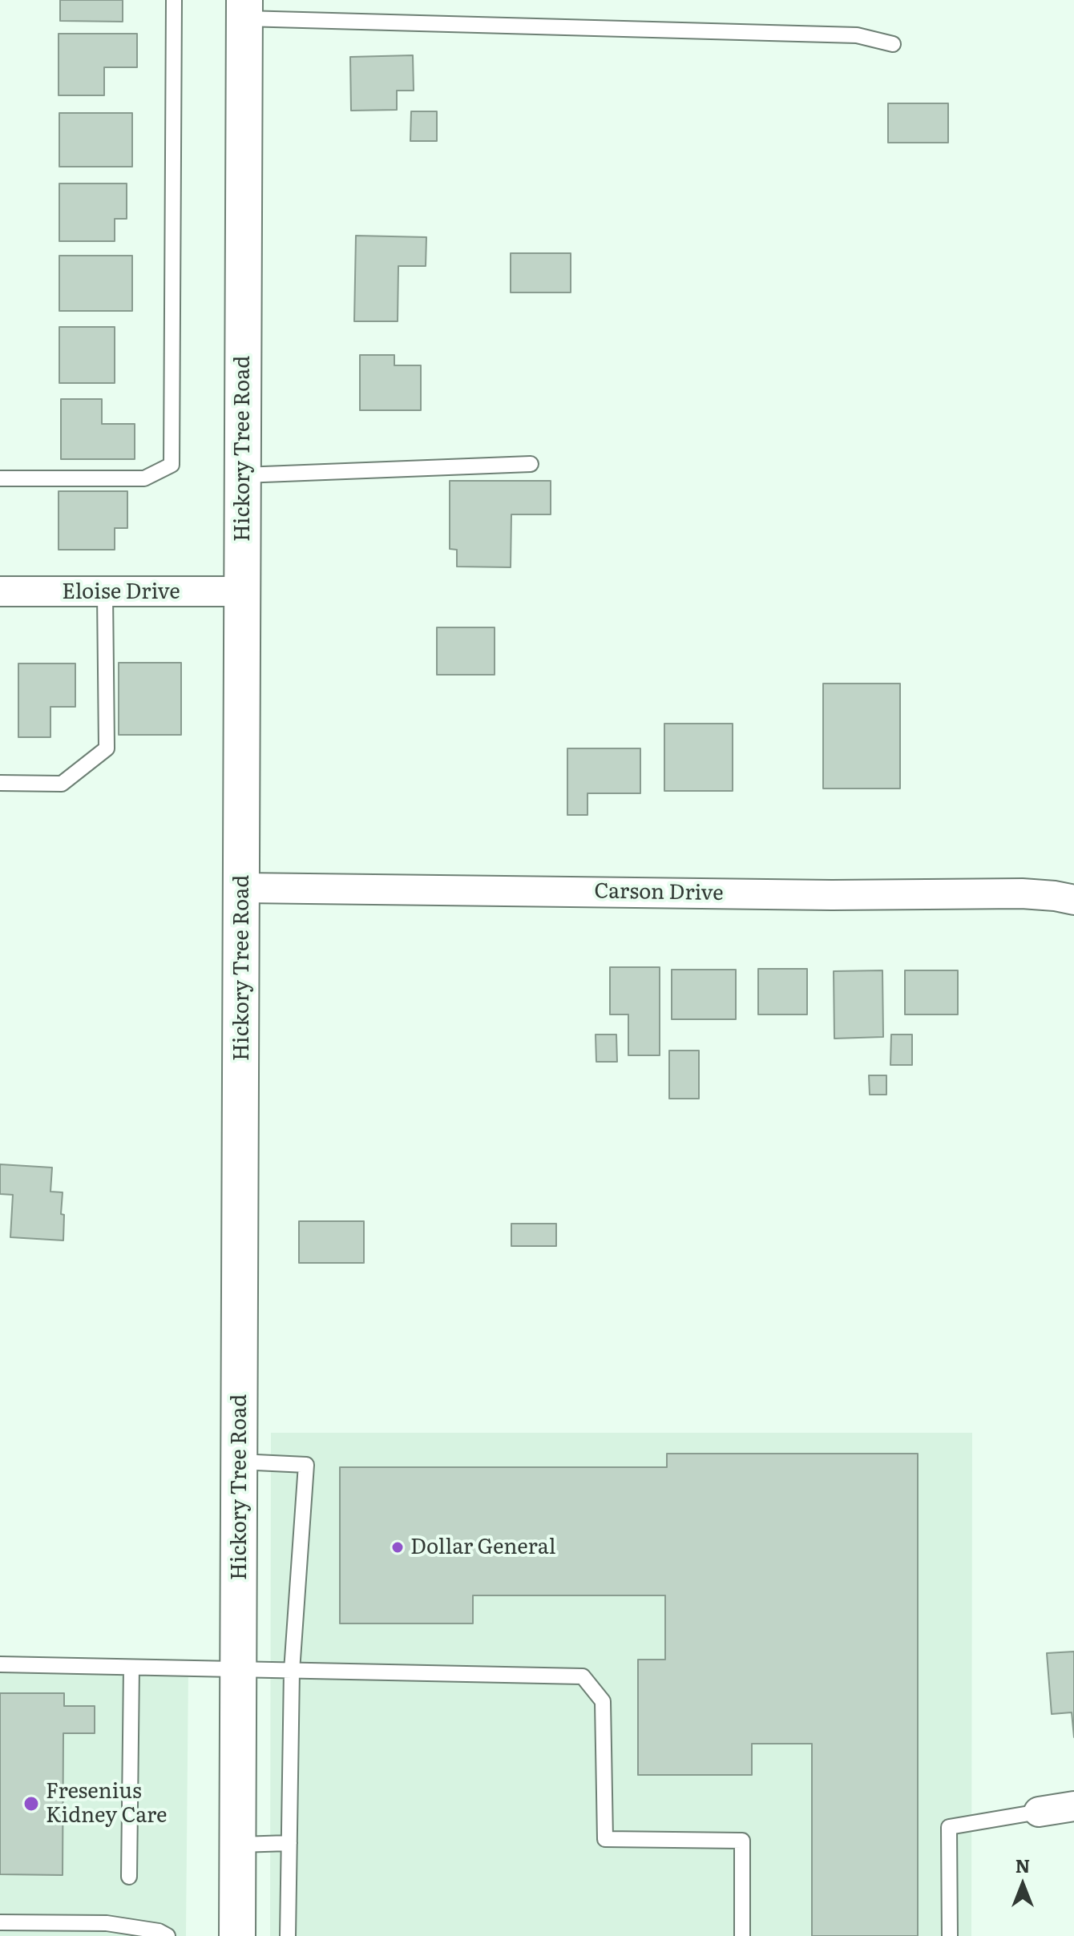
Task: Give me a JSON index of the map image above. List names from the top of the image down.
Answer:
{
  "streets": {
    "street": ["Hickory Tree Road", "Eloise Drive", "Carson Drive"]
  },
  "crossings": [
    ["Hickory Tree Road", "Eloise Drive"],
    ["Hickory Tree Road", "Carson Drive"]
  ],
  "places": ["Dollar General", "Fresenius Kidney Care"],
  "north": "top"
}
